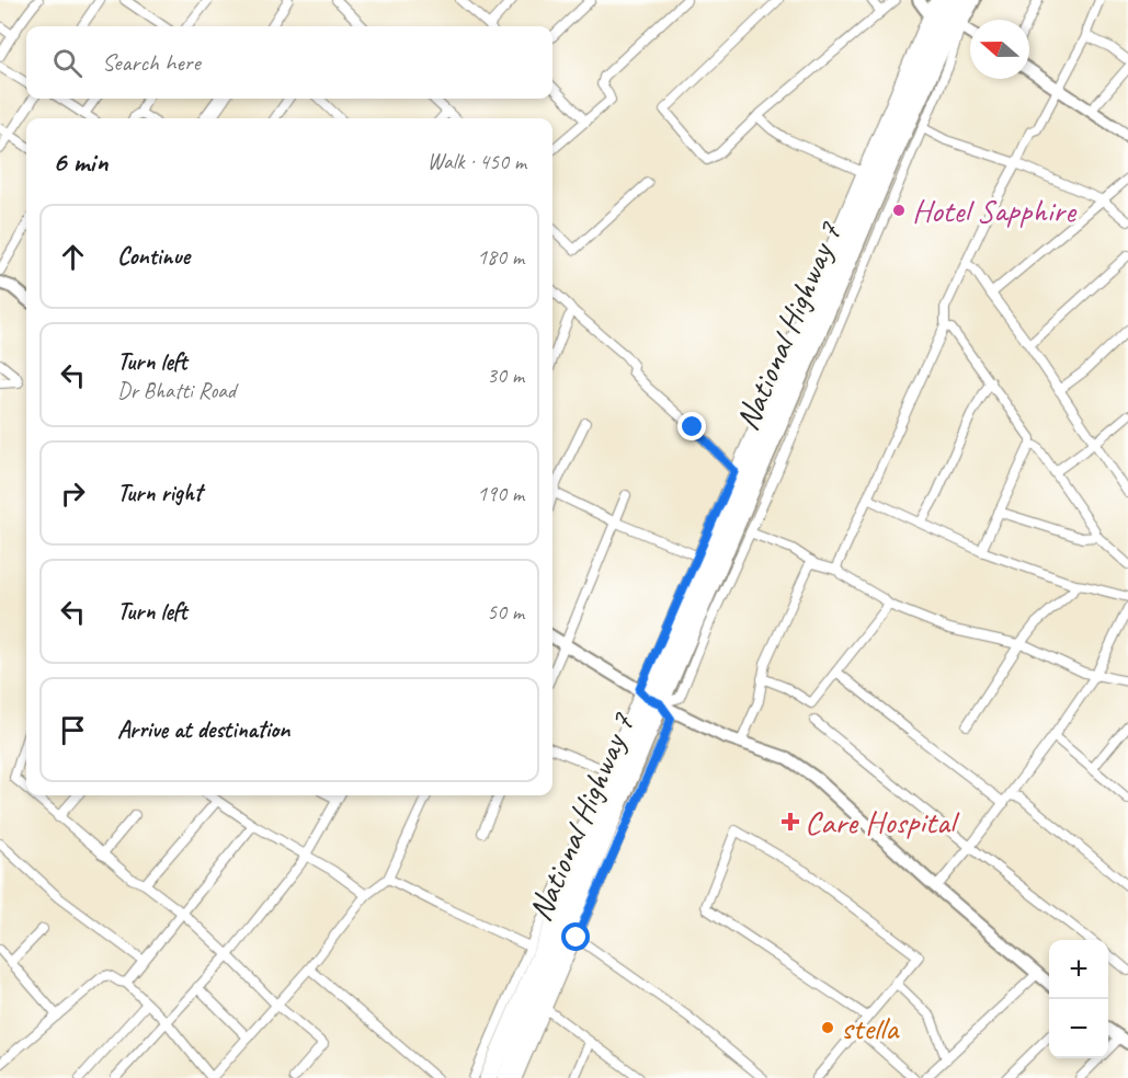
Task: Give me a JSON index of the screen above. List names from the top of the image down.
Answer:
{
  "streets": {
    "highway": ["National Highway 7"]
  },
  "places": {
    "other": ["Hotel Sapphire", "stella"],
    "health": ["Care Hospital"]
  },
  "north": "left",
  "page": {
    "search": "Search here",
    "heading": ["6 min", "Walk · 450 m"],
    "list": [
      ["Continue", "180 m"],
      ["Turn left", "Dr Bhatti Road", "30 m"],
      ["Turn right", "190 m"],
      ["Turn left", "50 m"],
      "Arrive at destination"
    ],
    "map_buttons": ["+", "−"]
  }
}
